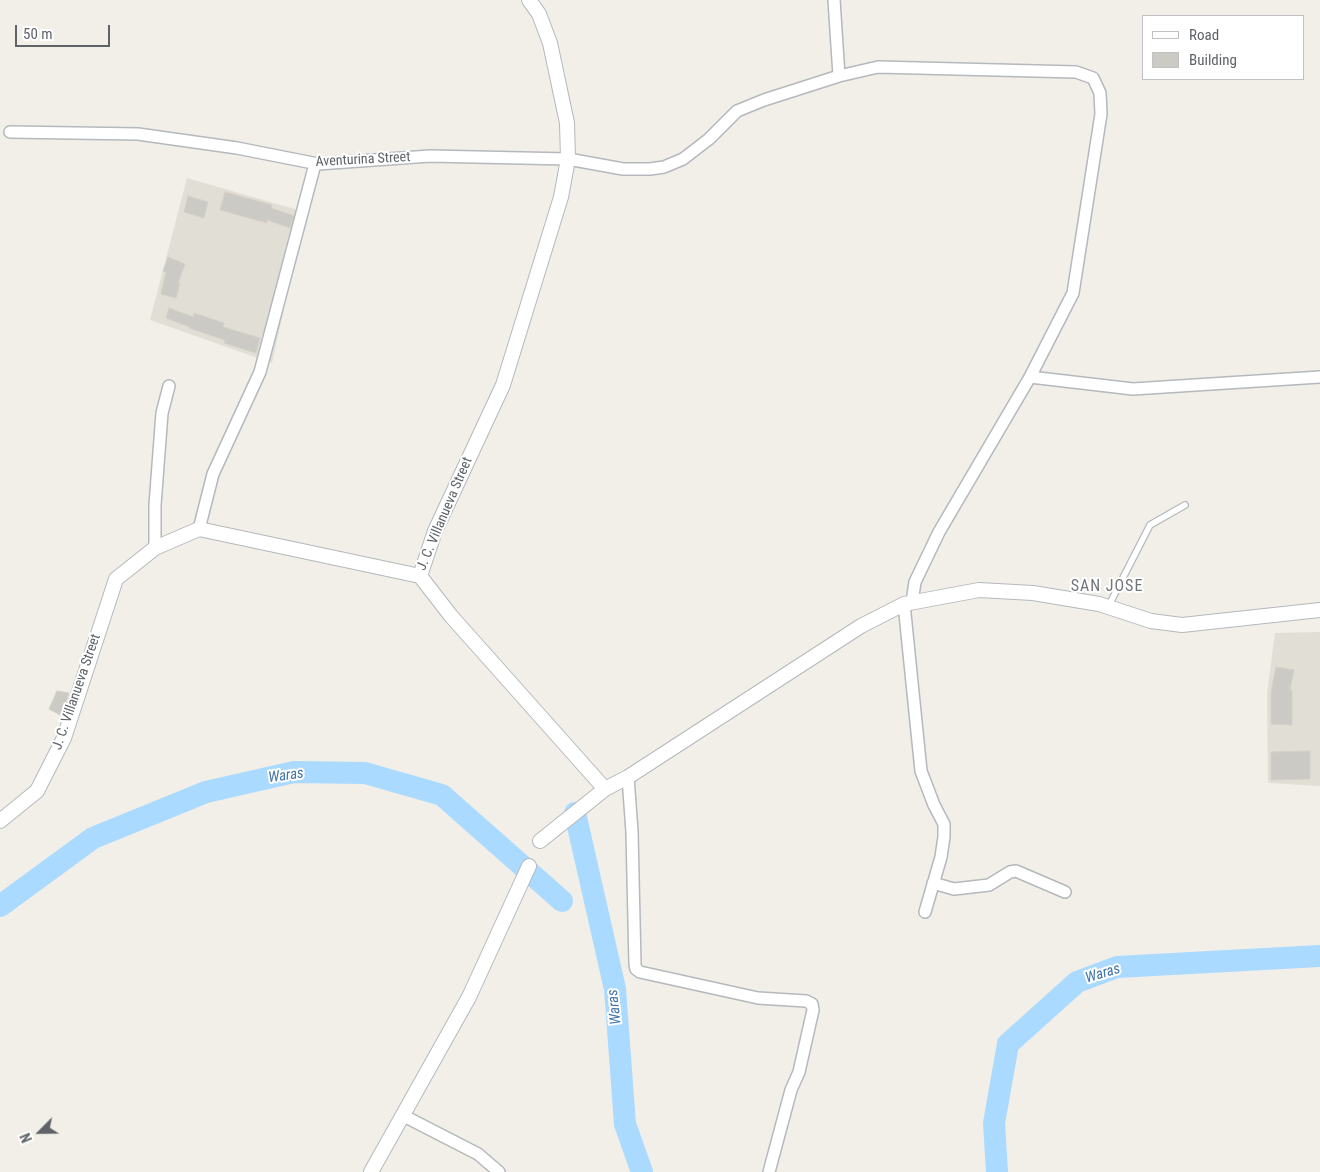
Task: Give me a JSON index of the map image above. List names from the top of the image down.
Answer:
{
  "streets": {
    "street": ["Aventurina Street", "J. C. Villanueva Street"]
  },
  "crossings": [
    ["Aventurina Street", "J. C. Villanueva Street"]
  ],
  "districts": ["SAN JOSE"],
  "water": ["Waras"],
  "legend": ["Road", "Building"],
  "scale_bar": "50 m",
  "north": "bottom left"
}
